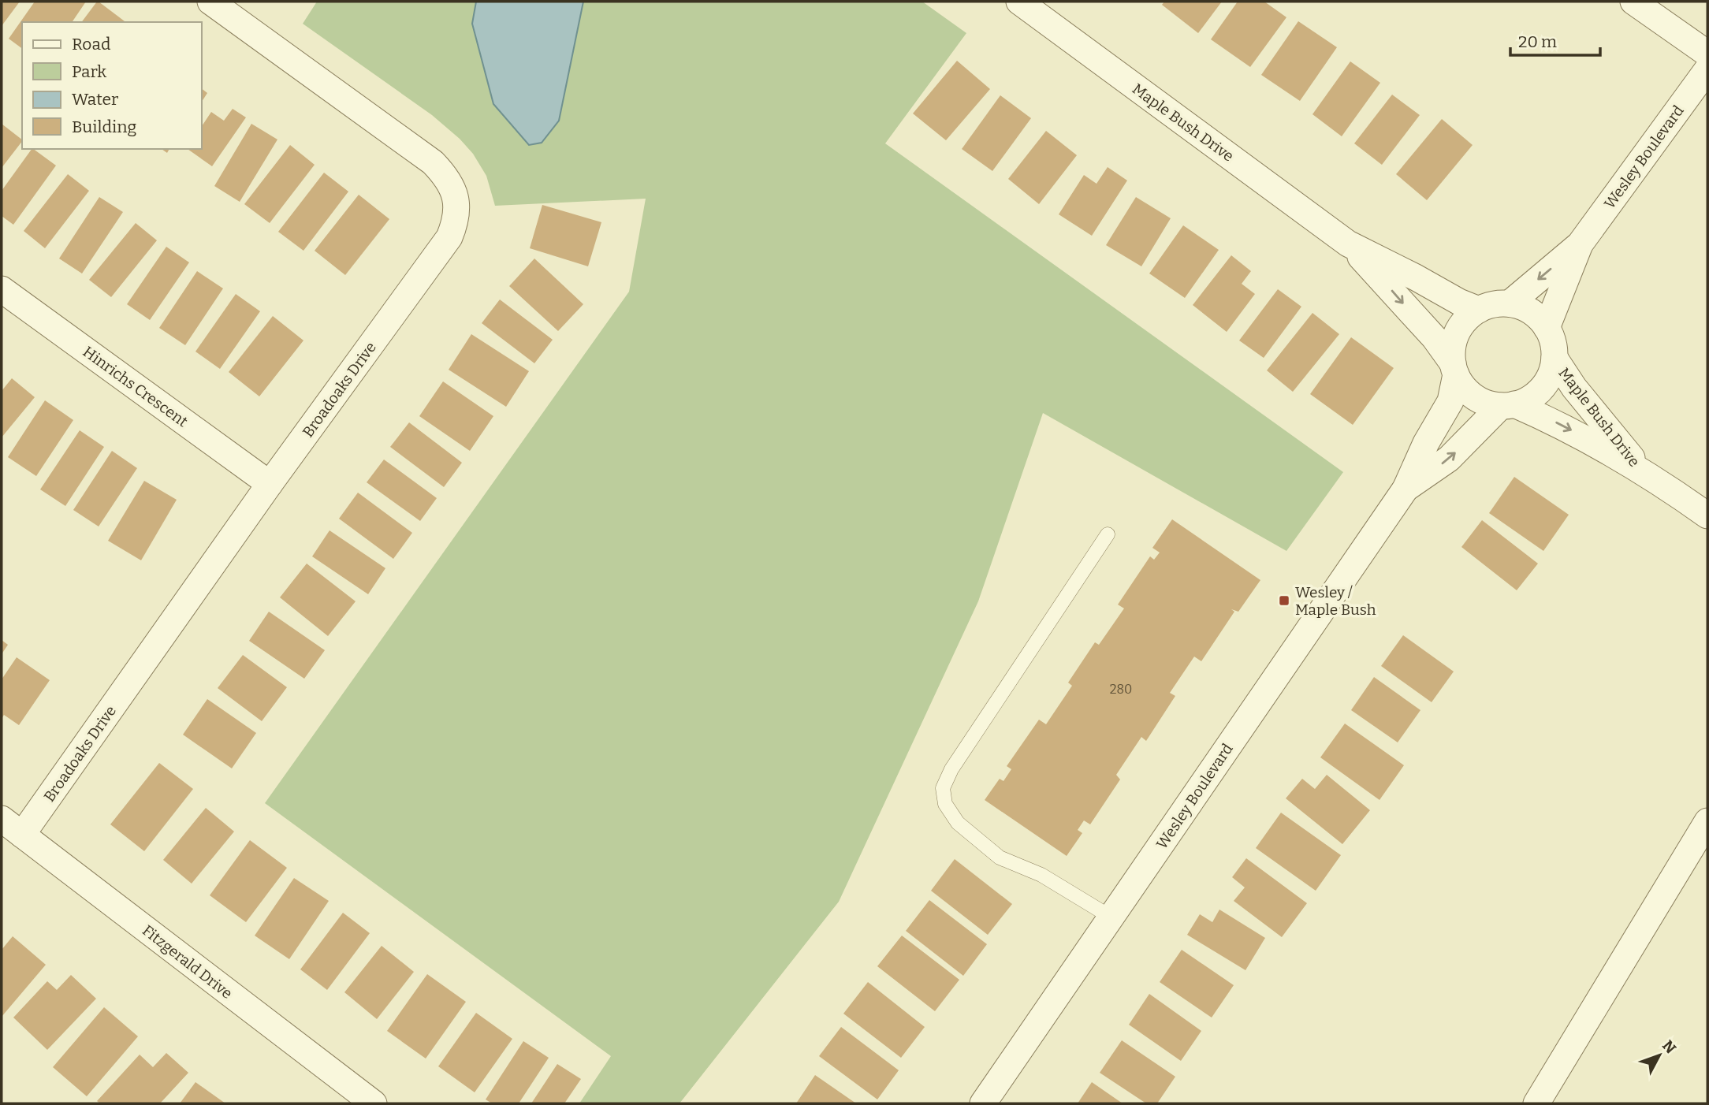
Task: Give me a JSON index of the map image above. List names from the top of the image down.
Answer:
{
  "streets": {
    "street": [
      "Maple Bush Drive",
      "Wesley Boulevard",
      "Hinrichs Crescent",
      "Broadoaks Drive",
      "Fitzgerald Drive"
    ]
  },
  "crossings": [
    ["Maple Bush Drive", "Wesley Boulevard"],
    ["Hinrichs Crescent", "Broadoaks Drive"],
    ["Broadoaks Drive", "Fitzgerald Drive"]
  ],
  "places": {
    "transit": ["Wesley / Maple Bush"]
  },
  "house_numbers": ["280"],
  "legend": [
    "Road",
    "Park",
    "Water",
    "Building"
  ],
  "scale_bar": "20 m",
  "north": "top right"
}
